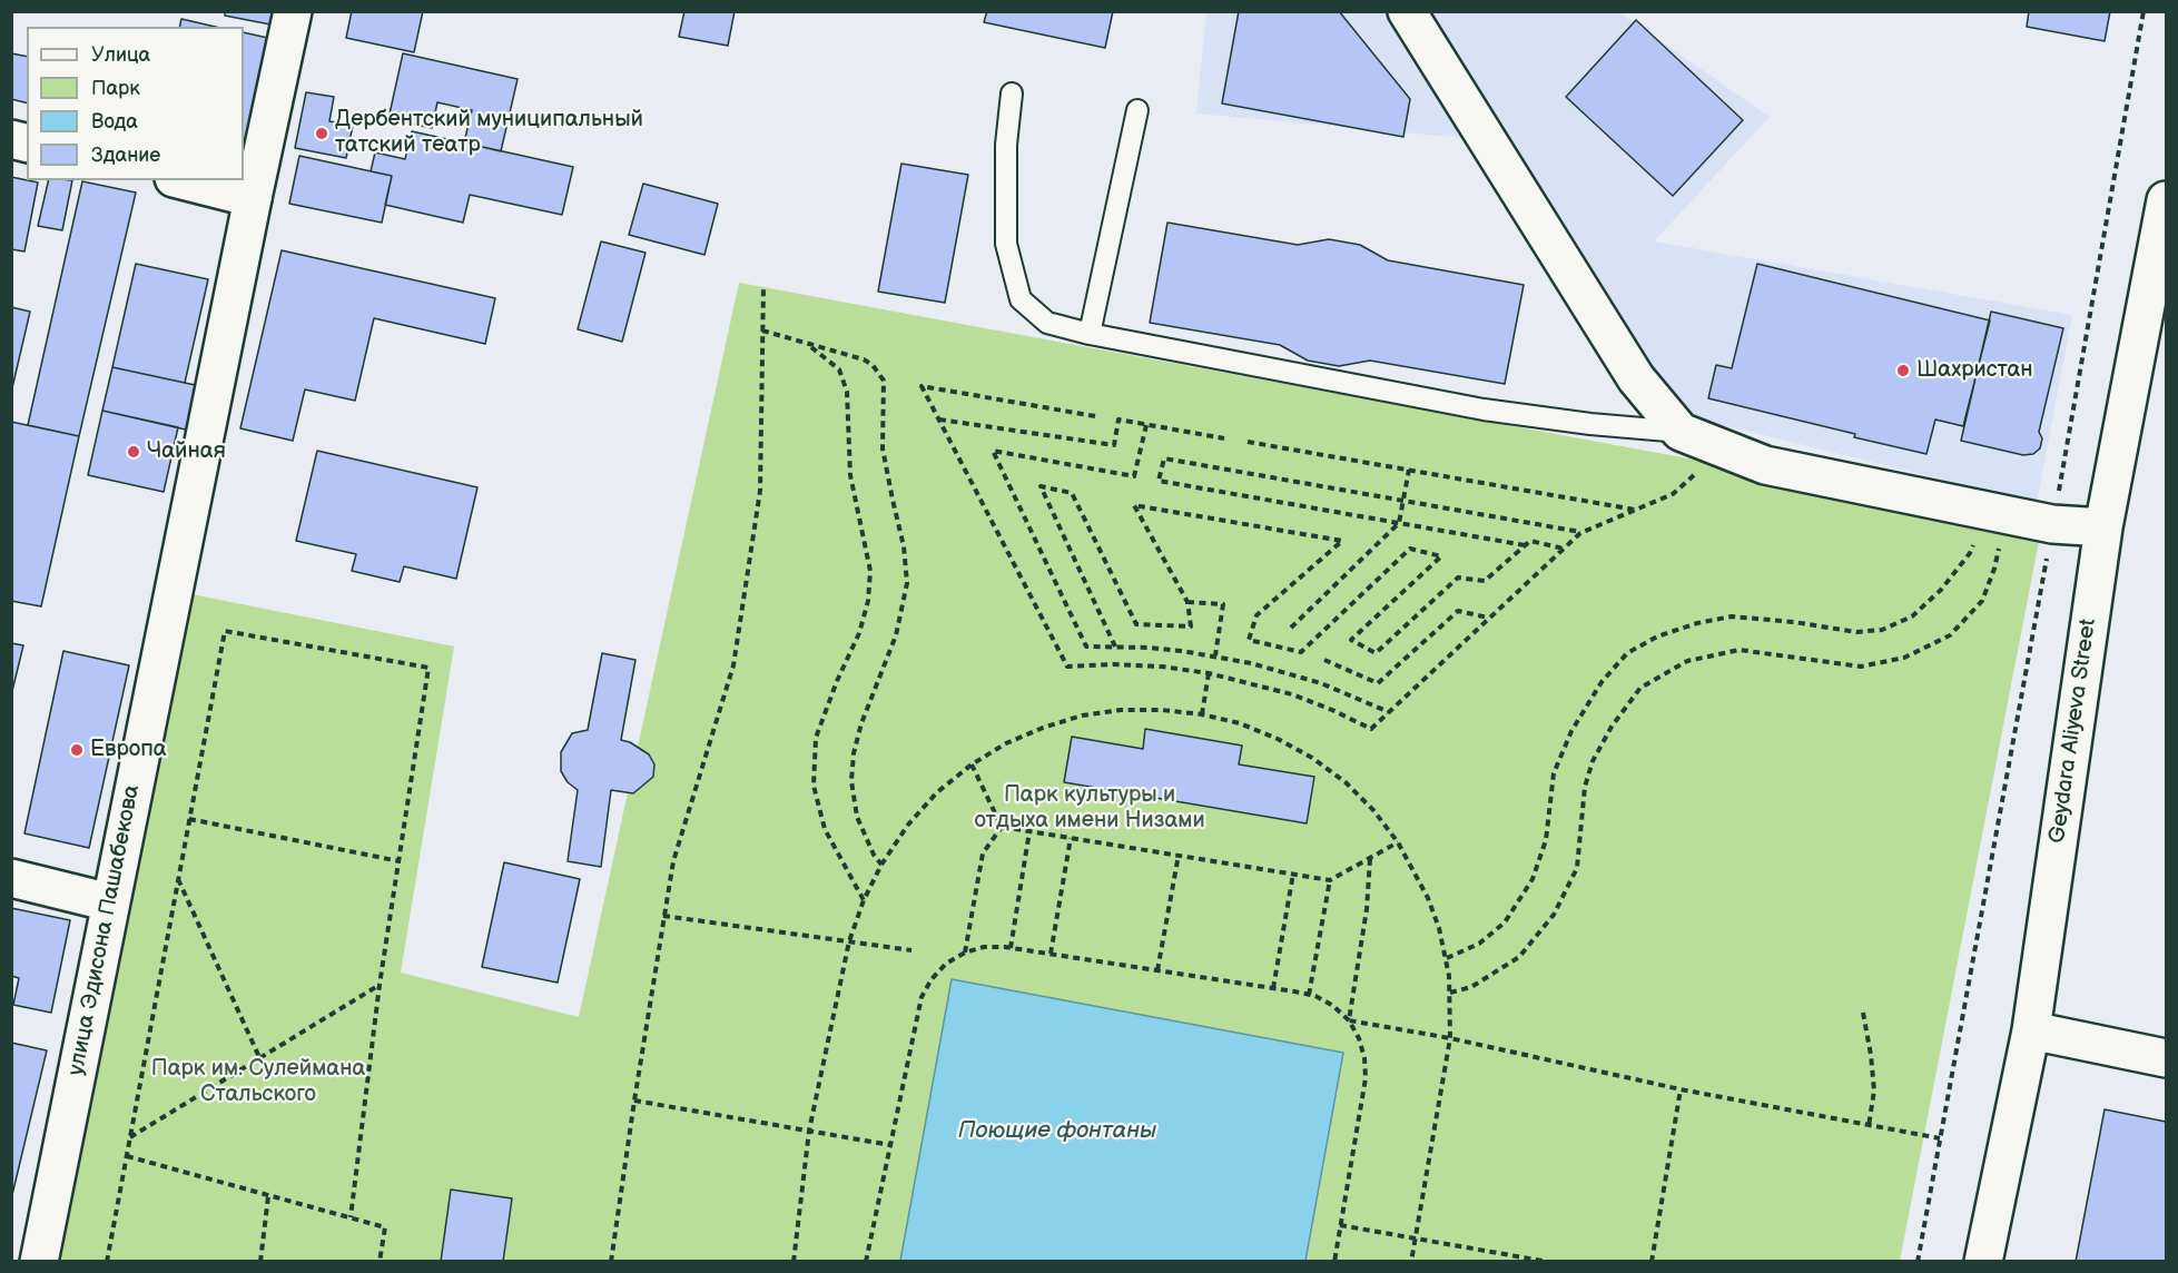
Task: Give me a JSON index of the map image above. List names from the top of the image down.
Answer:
{
  "streets": {
    "street": ["Geydara Aliyeva Street", "улица Эдисона Пашабекова"]
  },
  "water": ["Поющие фонтаны"],
  "parks": ["Парк культуры и отдыха имени Низами", "Парк им. Сулеймана Стальского"],
  "places": [
    "Дербентский муниципальный татский театр",
    "Шахристан",
    "Чайная",
    "Европа"
  ],
  "legend": [
    "Улица",
    "Парк",
    "Вода",
    "Здание"
  ]
}
